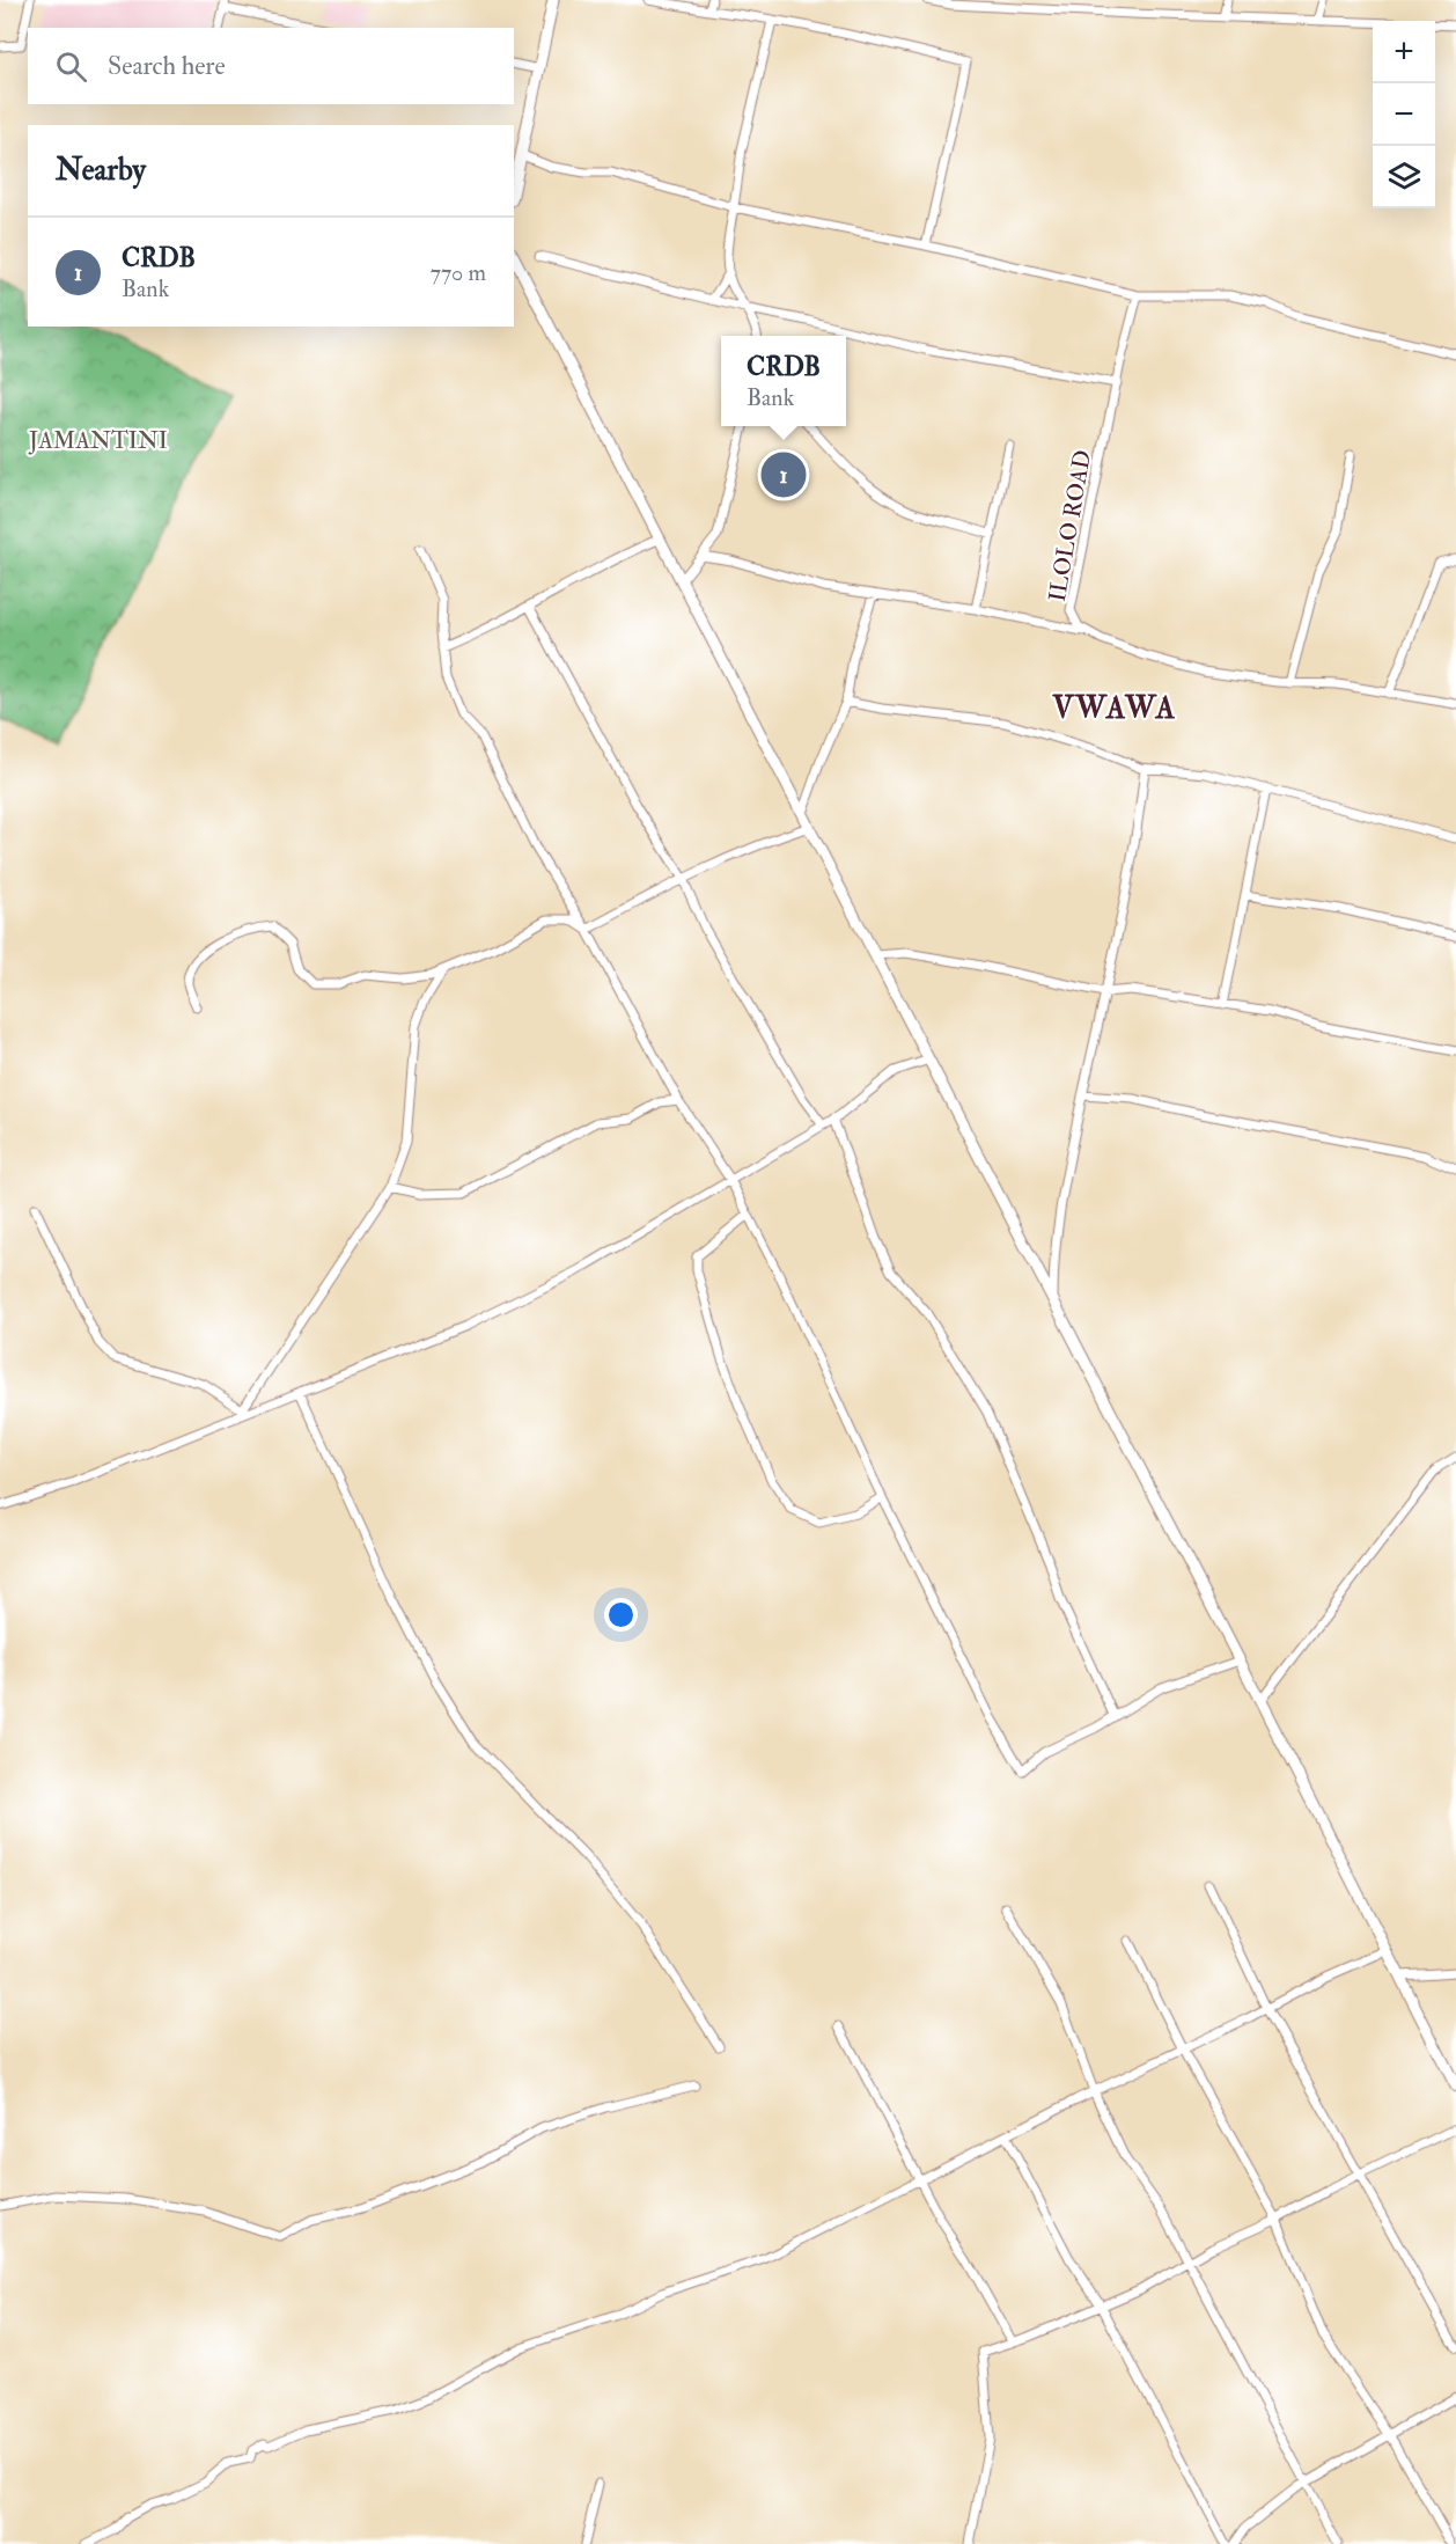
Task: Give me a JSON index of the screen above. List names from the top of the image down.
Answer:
{
  "streets": {
    "street": ["ILOLO ROAD"]
  },
  "districts": ["VWAWA"],
  "parks": ["JAMANTINI"],
  "page": {
    "map_buttons": ["+", "−"],
    "search": "Search here",
    "heading": "Nearby",
    "list": [
      {
        "mark": "1",
        "name": "CRDB",
        "note": "Bank",
        "value": "770 m"
      }
    ],
    "popup": ["CRDB", "Bank"],
    "pins": "1"
  }
}
